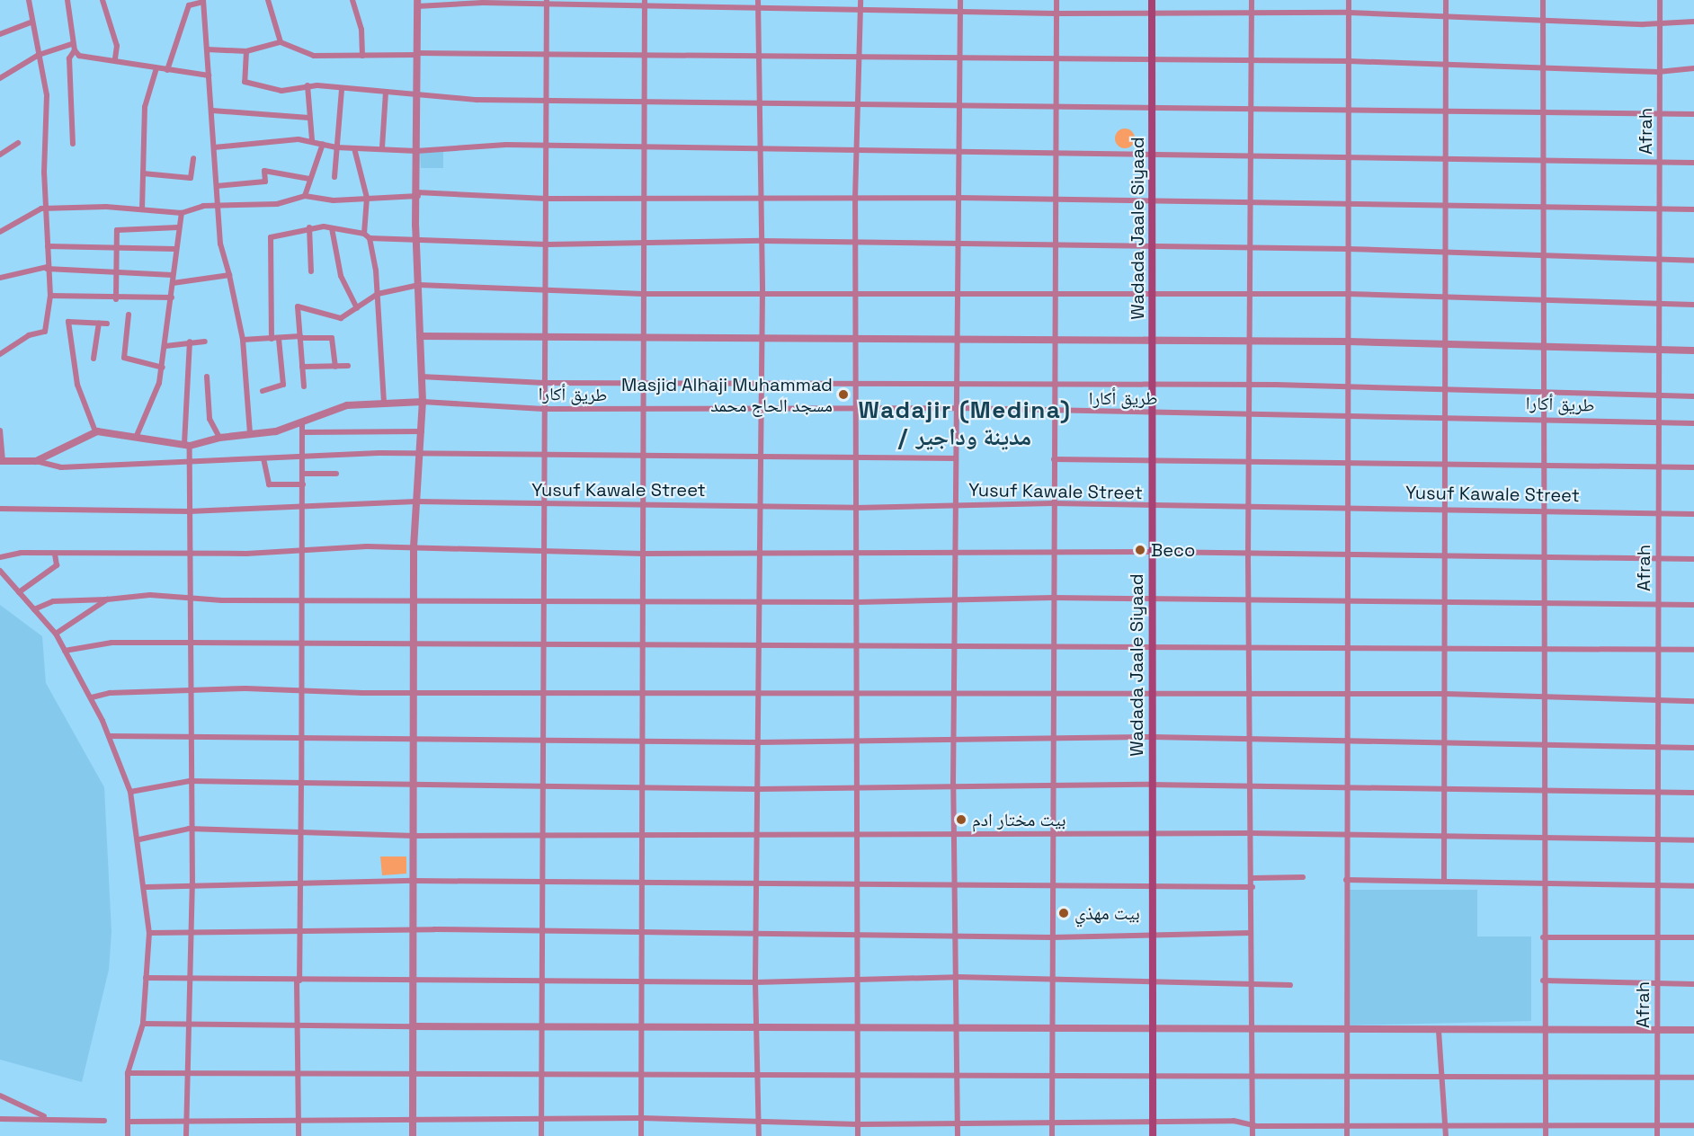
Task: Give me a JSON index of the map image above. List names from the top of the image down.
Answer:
{
  "streets": {
    "main road": ["Wadada Jaale Siyaad"],
    "street": ["Afrah", "طريق أكارا", "Yusuf Kawale Street"]
  },
  "crossings": [
    ["Afrah", "طريق أكارا"],
    ["Afrah", "Yusuf Kawale Street"],
    ["Wadada Jaale Siyaad", "طريق أكارا"],
    ["Wadada Jaale Siyaad", "Yusuf Kawale Street"]
  ],
  "districts": ["Wadajir (Medina) / مدينة وداجير"],
  "places": [
    "Masjid Alhaji Muhammad مسجد الحاج محمد",
    "Beco",
    "بيت مختار ادم",
    "بيت مهذي"
  ]
}
